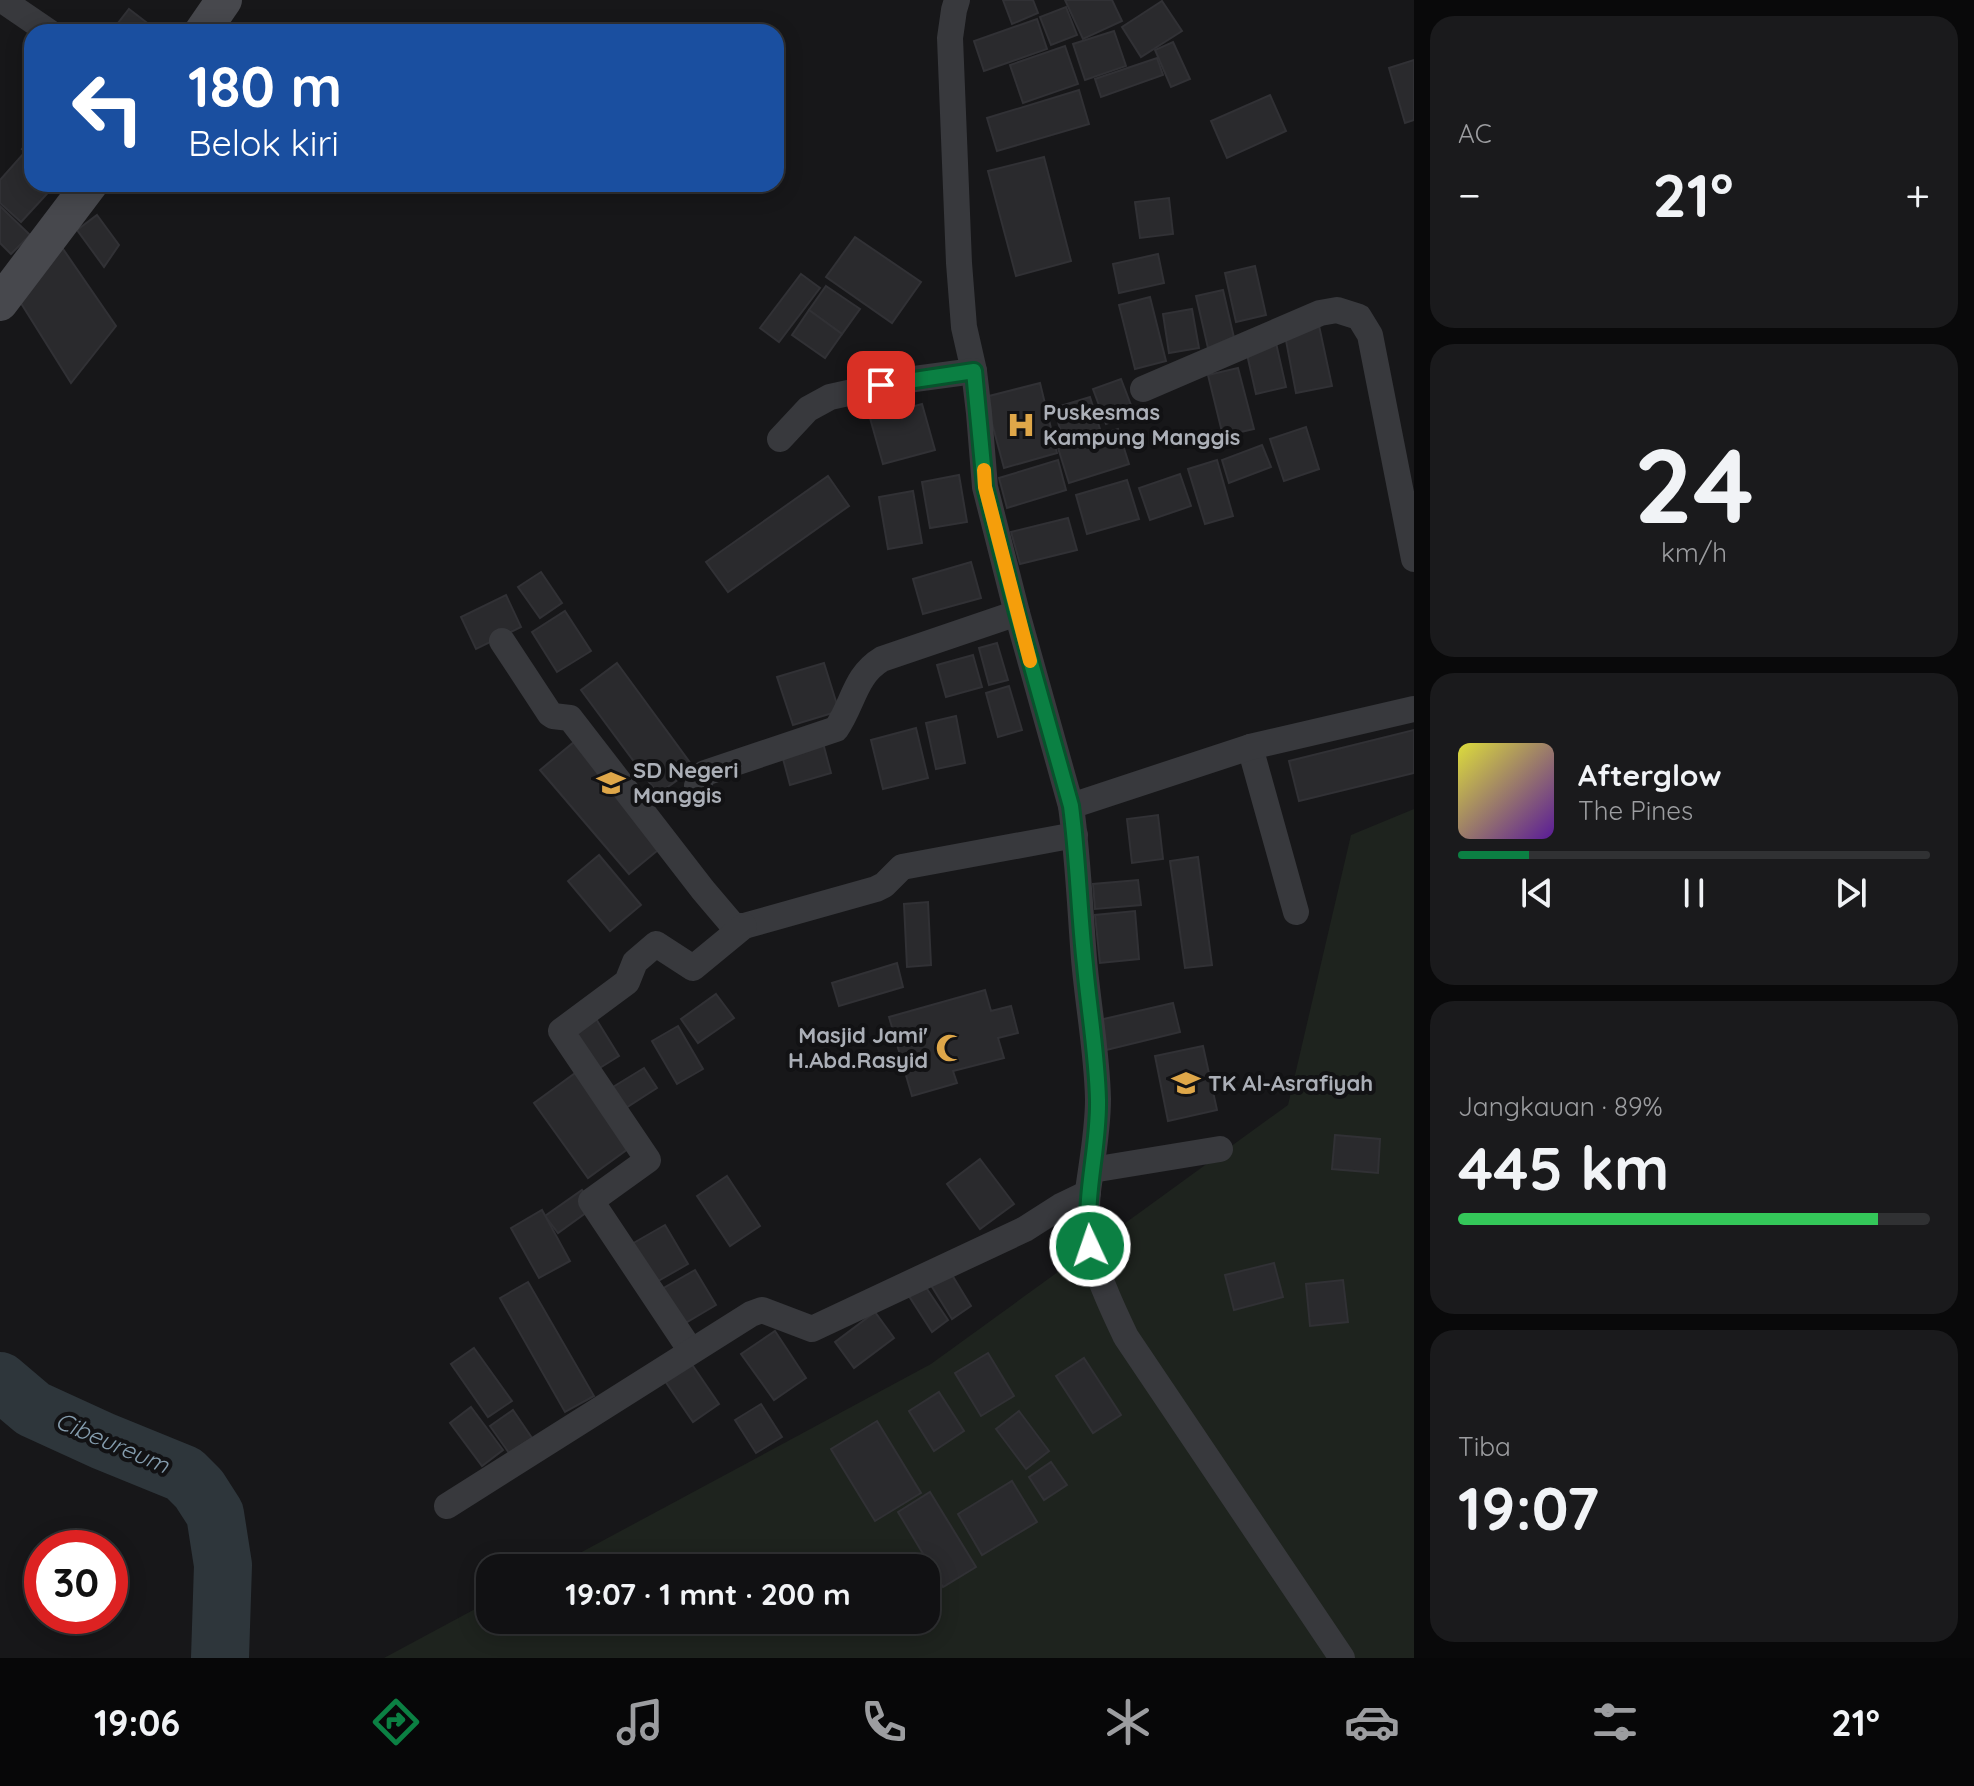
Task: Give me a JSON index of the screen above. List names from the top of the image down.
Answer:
{
  "water": ["Cibeureum"],
  "places": {
    "hospital": ["Puskesmas Kampung Manggis"],
    "school or university": ["SD Negeri Manggis", "TK Al-Asrafiyah"],
    "mosque": ["Masjid Jami' H.Abd.Rasyid"]
  },
  "page": {
    "tile": [
      "AC",
      ["24", "km/h"],
      ["Jangkauan · 89%", "445 km"],
      ["Tiba", "19:07"]
    ],
    "turn": ["180 m", "Belok kiri"],
    "heat": ["−", "21°", "+"],
    "song": ["Afterglow", "The Pines"],
    "limit": "30",
    "trip": "19:07 · 1 mnt · 200 m",
    "tabs": ["19:06", "21°"]
  }
}
